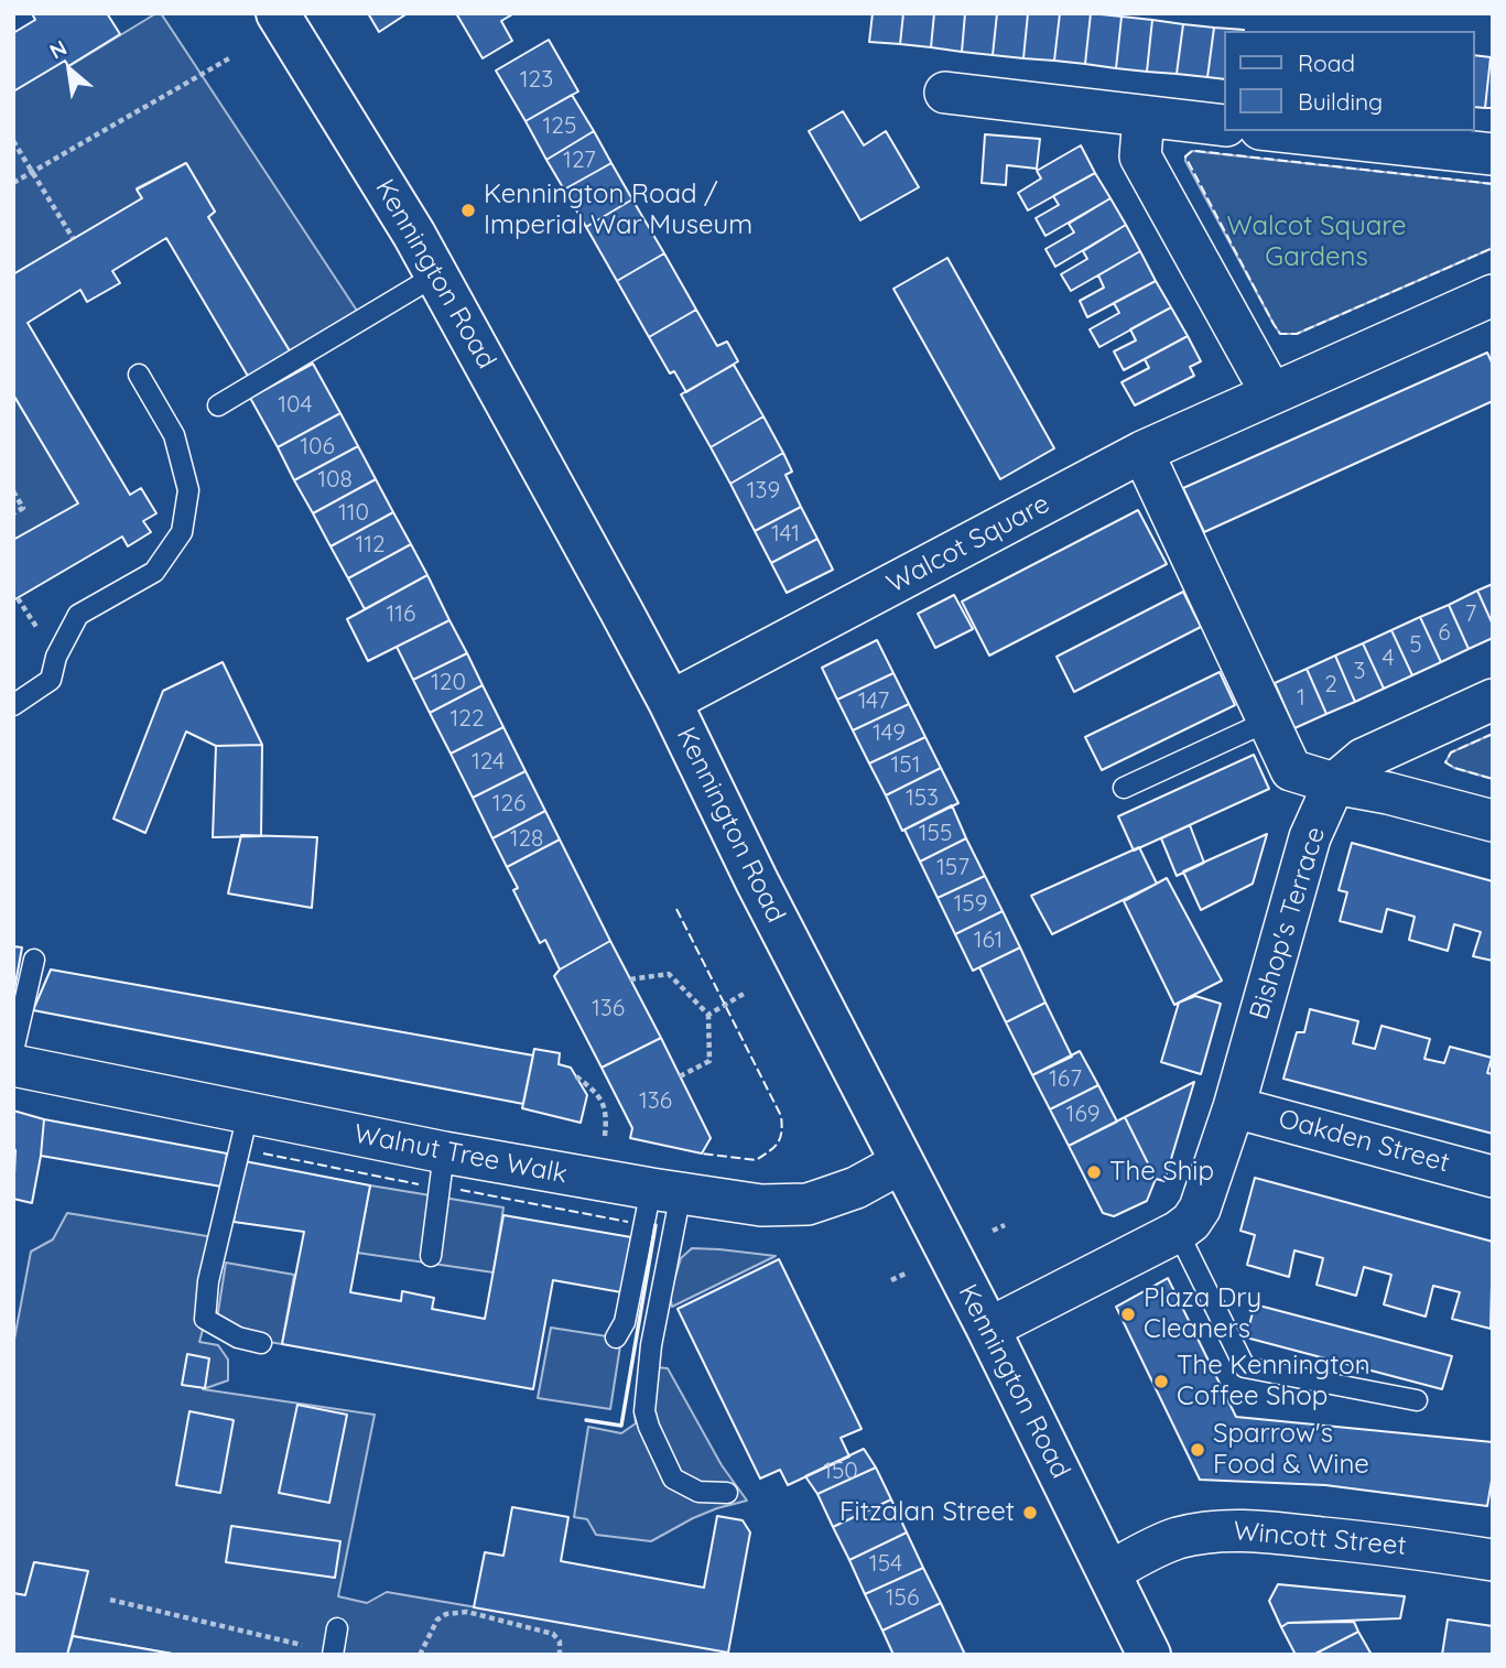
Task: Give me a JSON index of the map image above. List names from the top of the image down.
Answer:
{
  "streets": {
    "main road": ["Kennington Road"],
    "street": [
      "Walcot Square",
      "Bishop's Terrace",
      "Oakden Street",
      "Walnut Tree Walk",
      "Wincott Street"
    ]
  },
  "crossings": [
    ["Kennington Road", "Walcot Square"],
    ["Kennington Road", "Bishop's Terrace"],
    ["Kennington Road", "Walnut Tree Walk"],
    ["Kennington Road", "Wincott Street"],
    ["Bishop's Terrace", "Oakden Street"]
  ],
  "parks": ["Walcot Square Gardens"],
  "places": [
    "Kennington Road / Imperial War Museum",
    "The Ship",
    "Plaza Dry Cleaners",
    "The Kennington Coffee Shop",
    "Sparrow's Food & Wine",
    "Fitzalan Street"
  ],
  "house_numbers": [
    "123",
    "125",
    "127",
    "104",
    "106",
    "108",
    "139",
    "110",
    "141",
    "112",
    "116",
    "7",
    "6",
    "5",
    "4",
    "3",
    "120",
    "2",
    "1",
    "147",
    "122",
    "149",
    "124",
    "151",
    "153",
    "126",
    "155",
    "128",
    "157",
    "159",
    "161",
    "136",
    "167",
    "136",
    "169",
    "150",
    "154",
    "156"
  ],
  "legend": ["Road", "Building"],
  "north": "top left"
}
